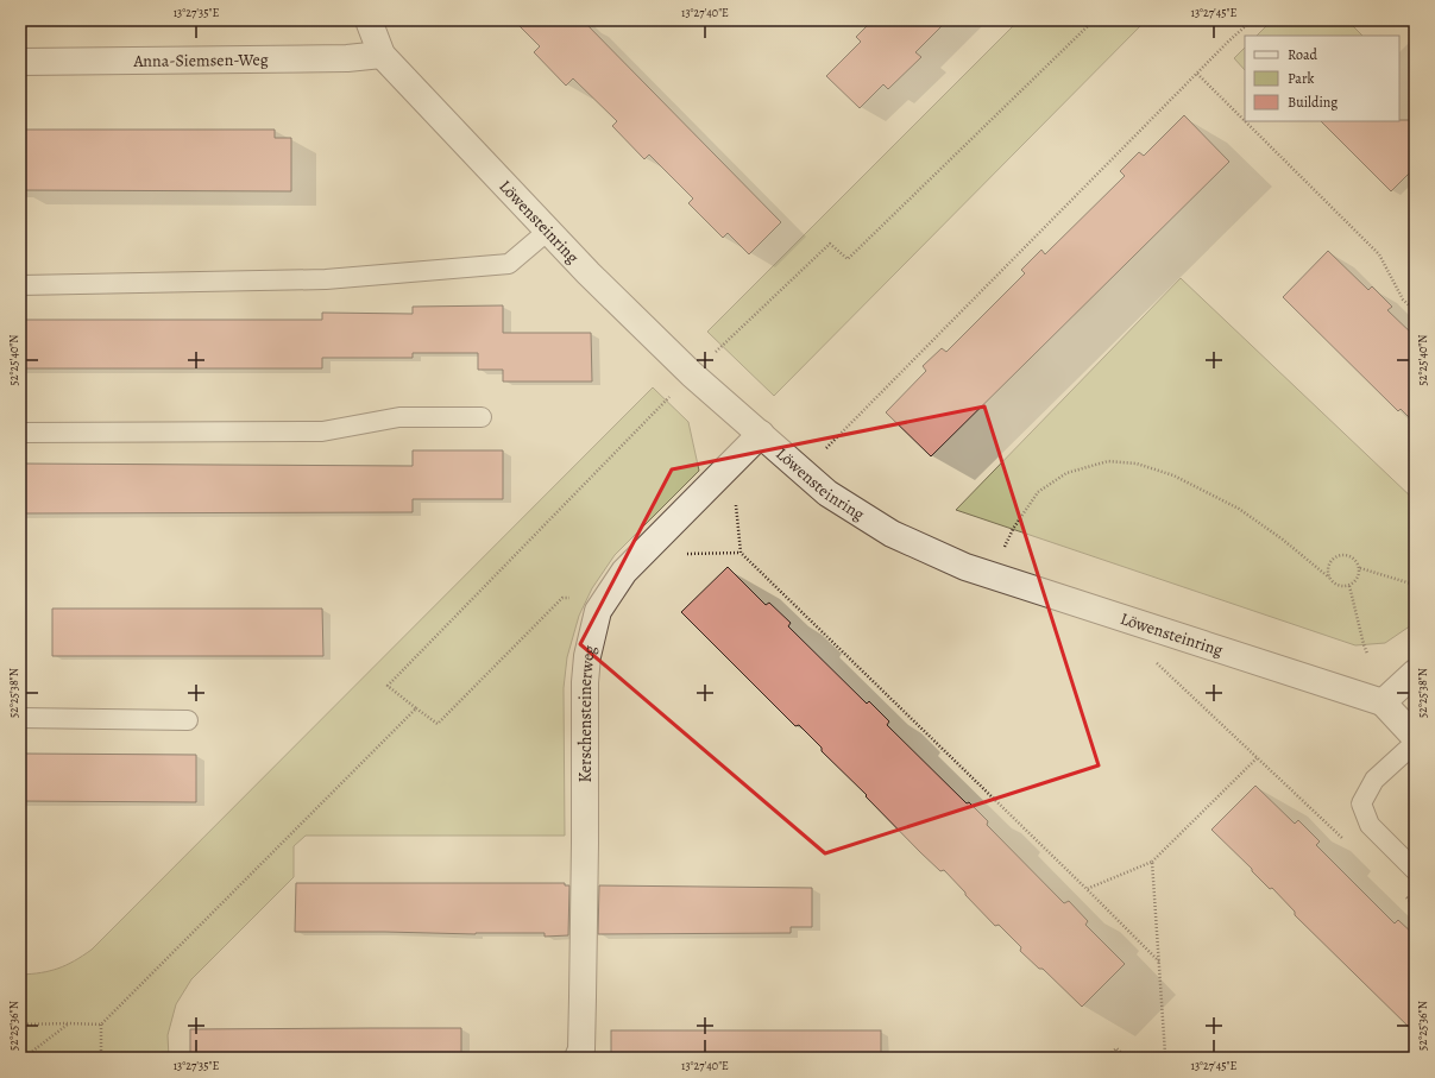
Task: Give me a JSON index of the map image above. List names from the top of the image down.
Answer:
{
  "streets": {
    "street": ["Anna-Siemsen-Weg", "Löwensteinring", "Kerschensteinerweg"]
  },
  "crossings": [
    ["Anna-Siemsen-Weg", "Löwensteinring"],
    ["Löwensteinring", "Kerschensteinerweg"]
  ],
  "legend": ["Road", "Park", "Building"],
  "coordinates": [
    "13°27'35\"E",
    "13°27'40\"E",
    "13°27'45\"E",
    "52°25'40\"N",
    "52°25'38\"N",
    "52°25'36\"N"
  ]
}
